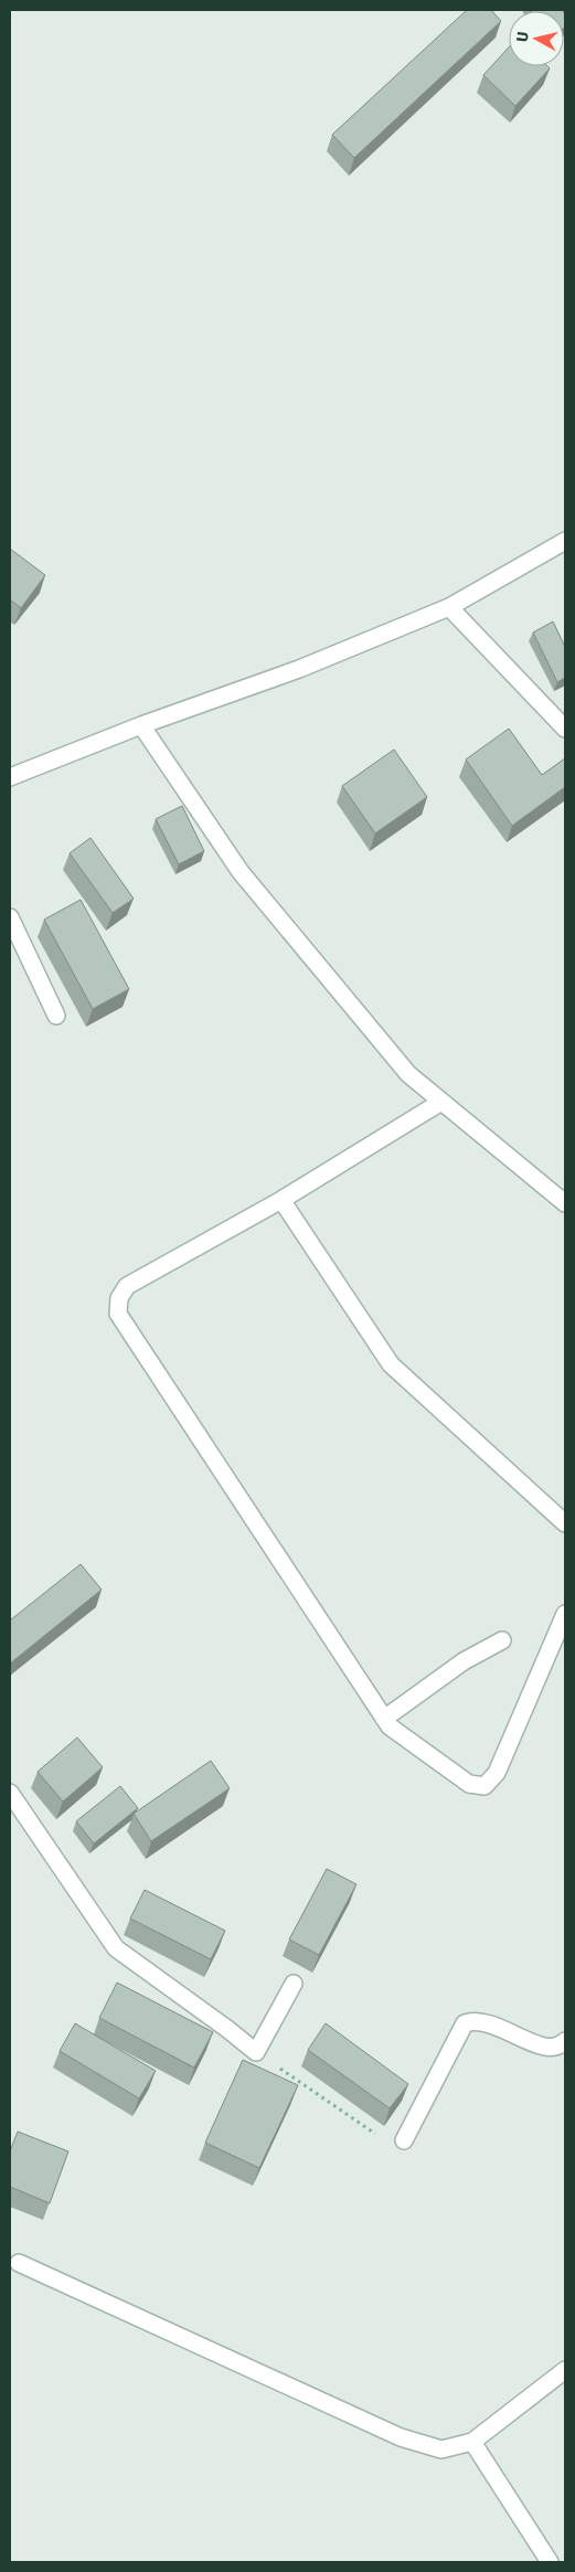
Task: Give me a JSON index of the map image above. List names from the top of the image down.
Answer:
{
  "north": "left"
}
